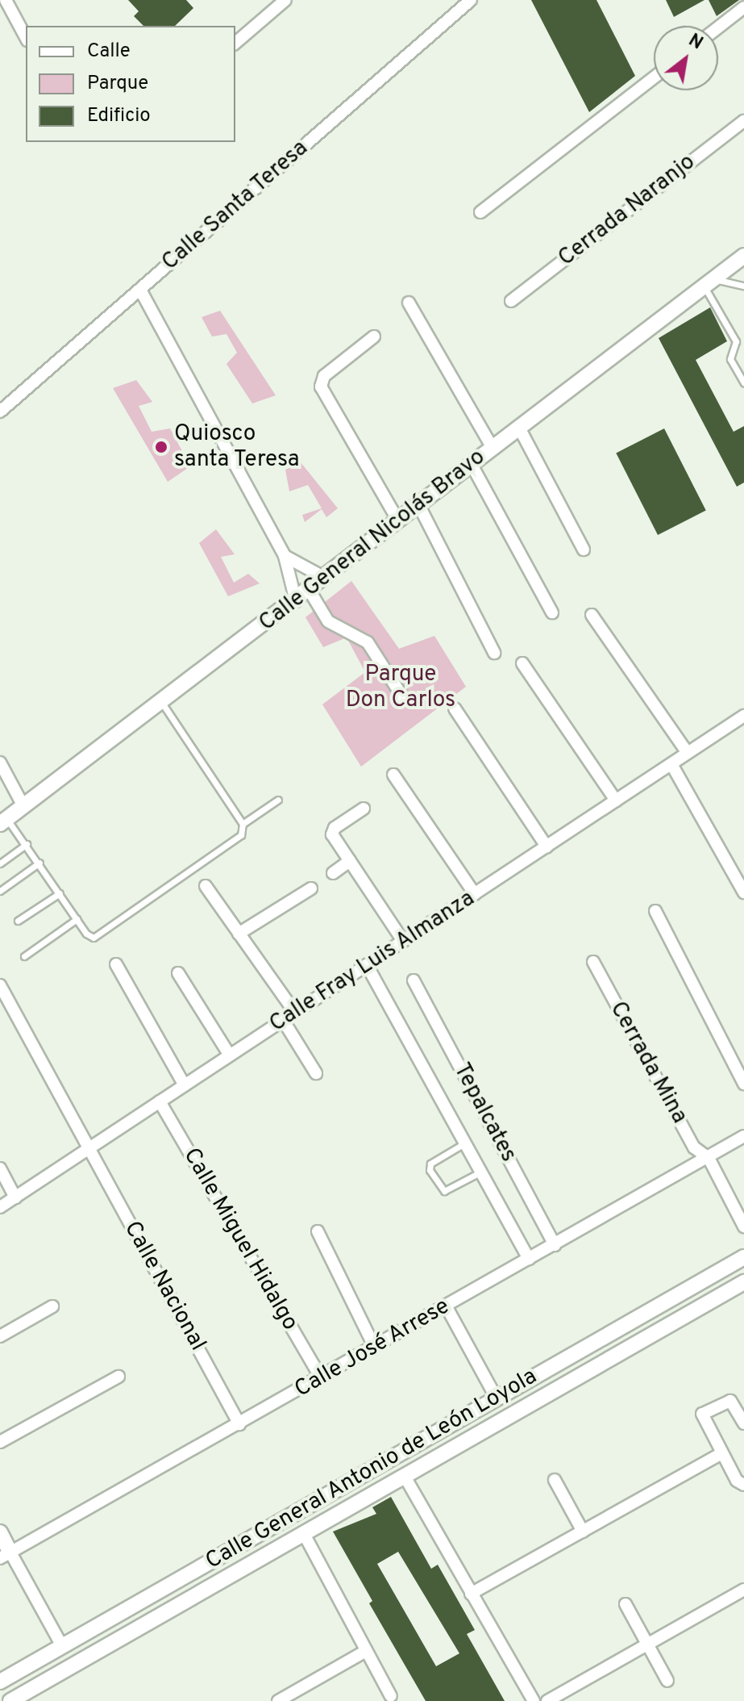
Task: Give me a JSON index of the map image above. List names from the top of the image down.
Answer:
{
  "streets": {
    "street": [
      "Calle Santa Teresa",
      "Cerrada Naranjo",
      "Calle General Nicolás Bravo",
      "Calle Fray Luis Almanza",
      "Cerrada Mina",
      "Tepalcates",
      "Calle Miguel Hidalgo",
      "Calle Nacional",
      "Calle José Arrese",
      "Calle General Antonio de León Loyola"
    ]
  },
  "crossings": [
    ["Calle Fray Luis Almanza", "Calle Miguel Hidalgo"],
    ["Calle Fray Luis Almanza", "Calle Nacional"],
    ["Cerrada Mina", "Calle José Arrese"],
    ["Tepalcates", "Calle José Arrese"],
    ["Calle Miguel Hidalgo", "Calle José Arrese"],
    ["Calle Nacional", "Calle José Arrese"]
  ],
  "parks": ["Parque Don Carlos"],
  "places": ["Quiosco santa Teresa"],
  "legend": ["Calle", "Parque", "Edificio"],
  "north": "top right"
}
